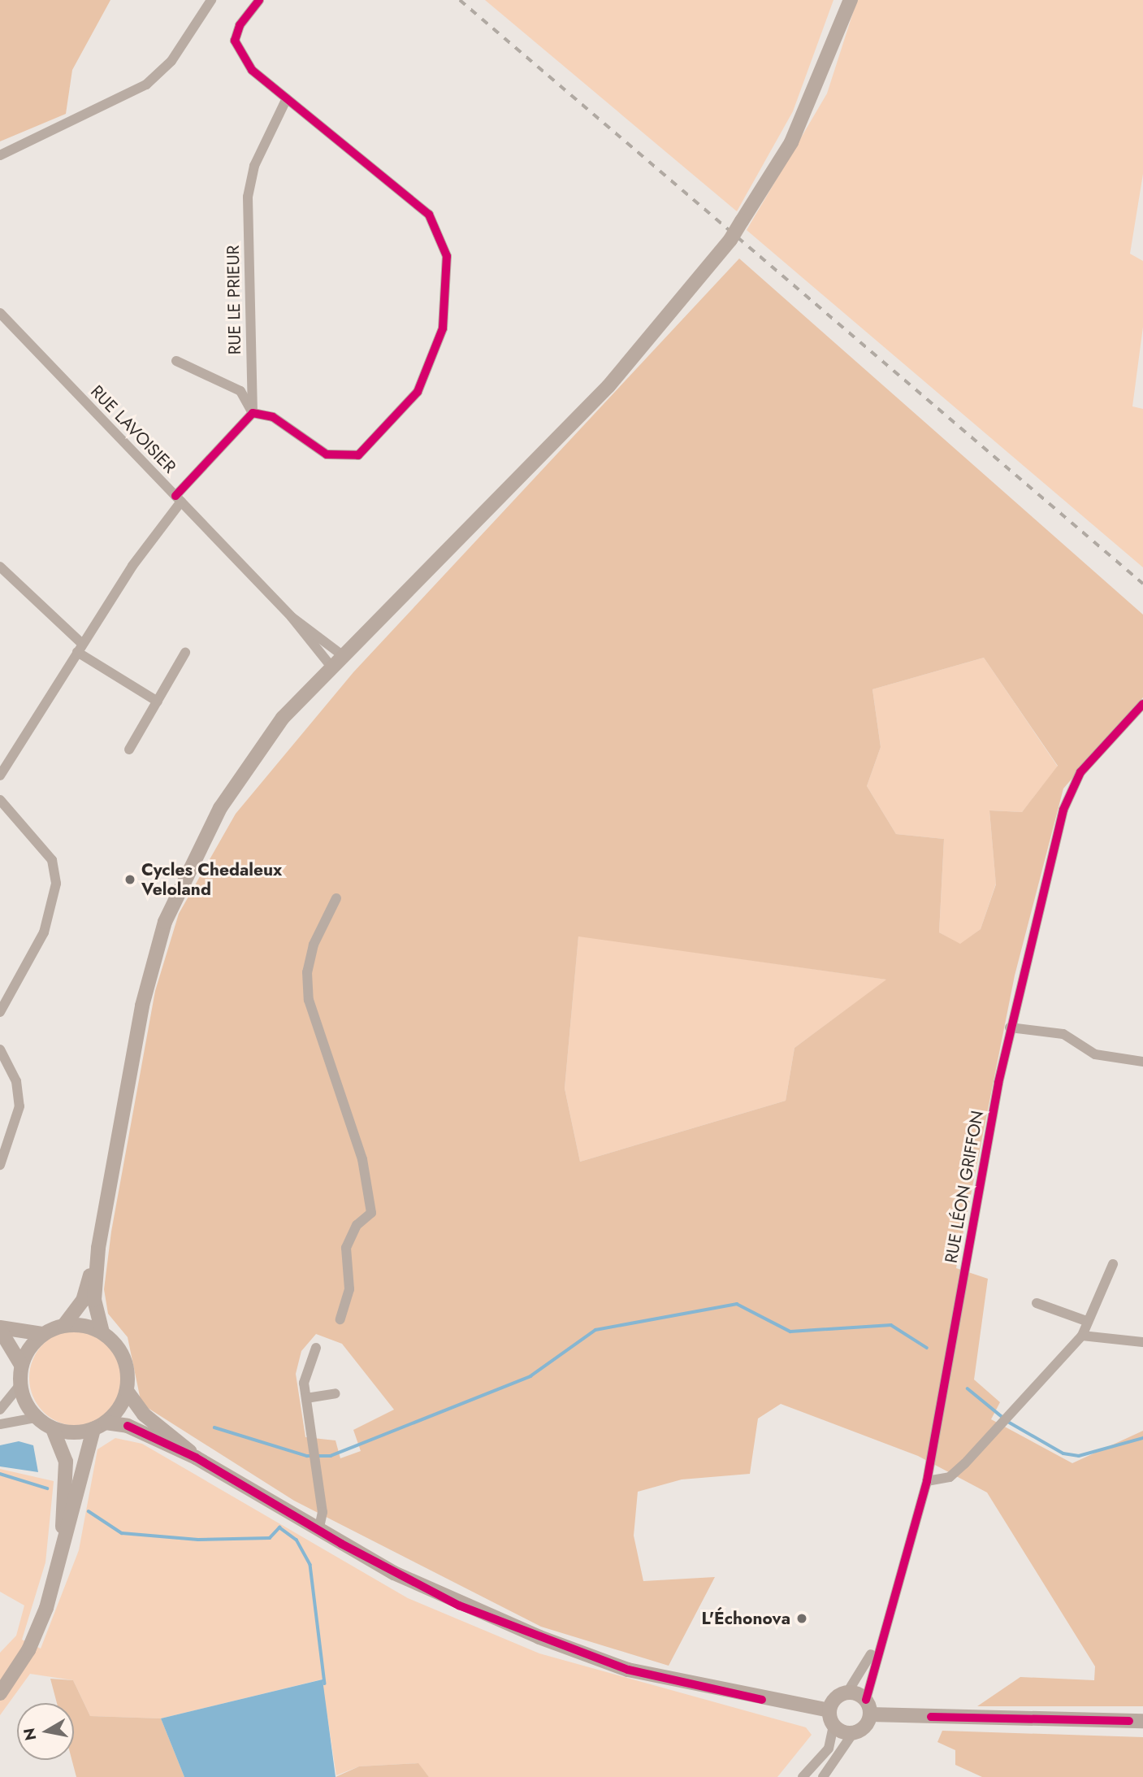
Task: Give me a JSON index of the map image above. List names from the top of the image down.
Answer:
{
  "streets": {
    "street": ["RUE LE PRIEUR", "RUE LAVOISIER", "RUE LÉON GRIFFON"]
  },
  "places": ["Cycles Chedaleux Veloland", "L'Échonova"],
  "north": "left"
}
